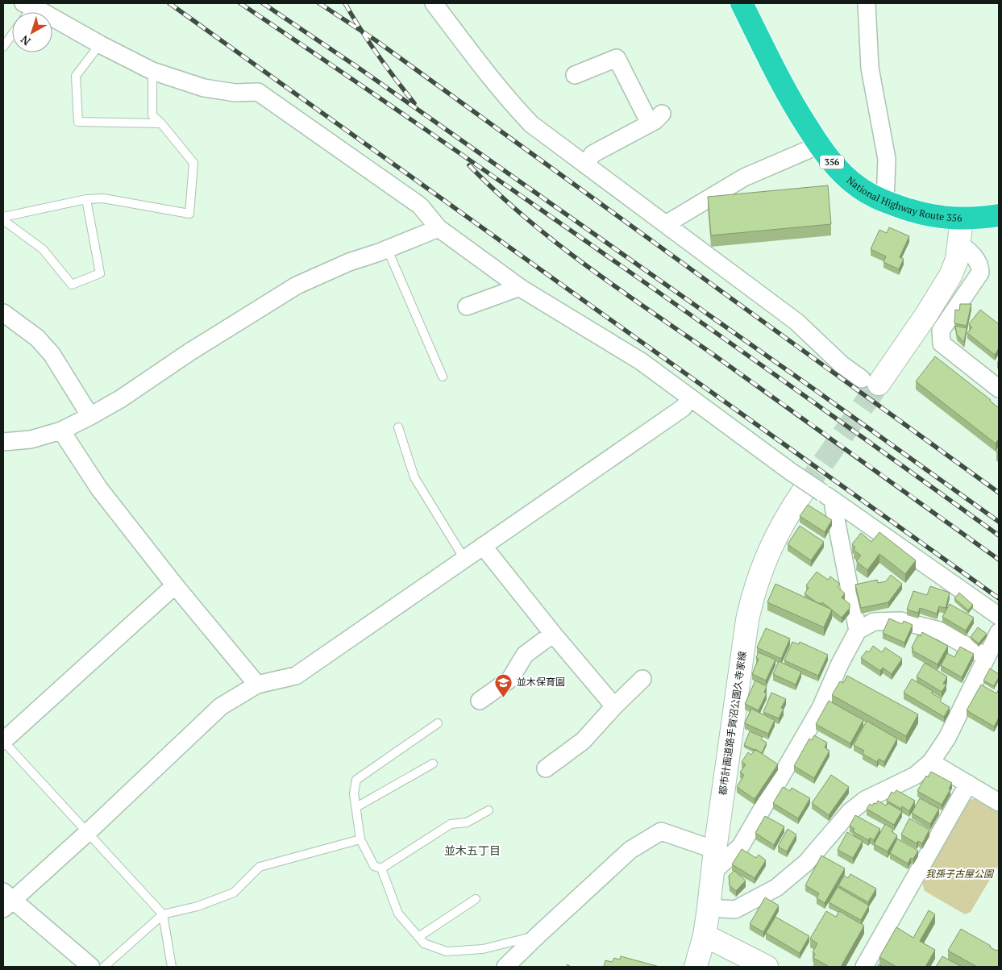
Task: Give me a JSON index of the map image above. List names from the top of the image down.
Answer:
{
  "streets": {
    "highway": ["356", "National Highway Route 356"],
    "street": ["都市計画道路手賀沼公園久寺家線"]
  },
  "districts": ["並木五丁目"],
  "parks": ["我孫子古屋公園"],
  "places": {
    "school or university": ["並木保育園"]
  },
  "north": "bottom left"
}
